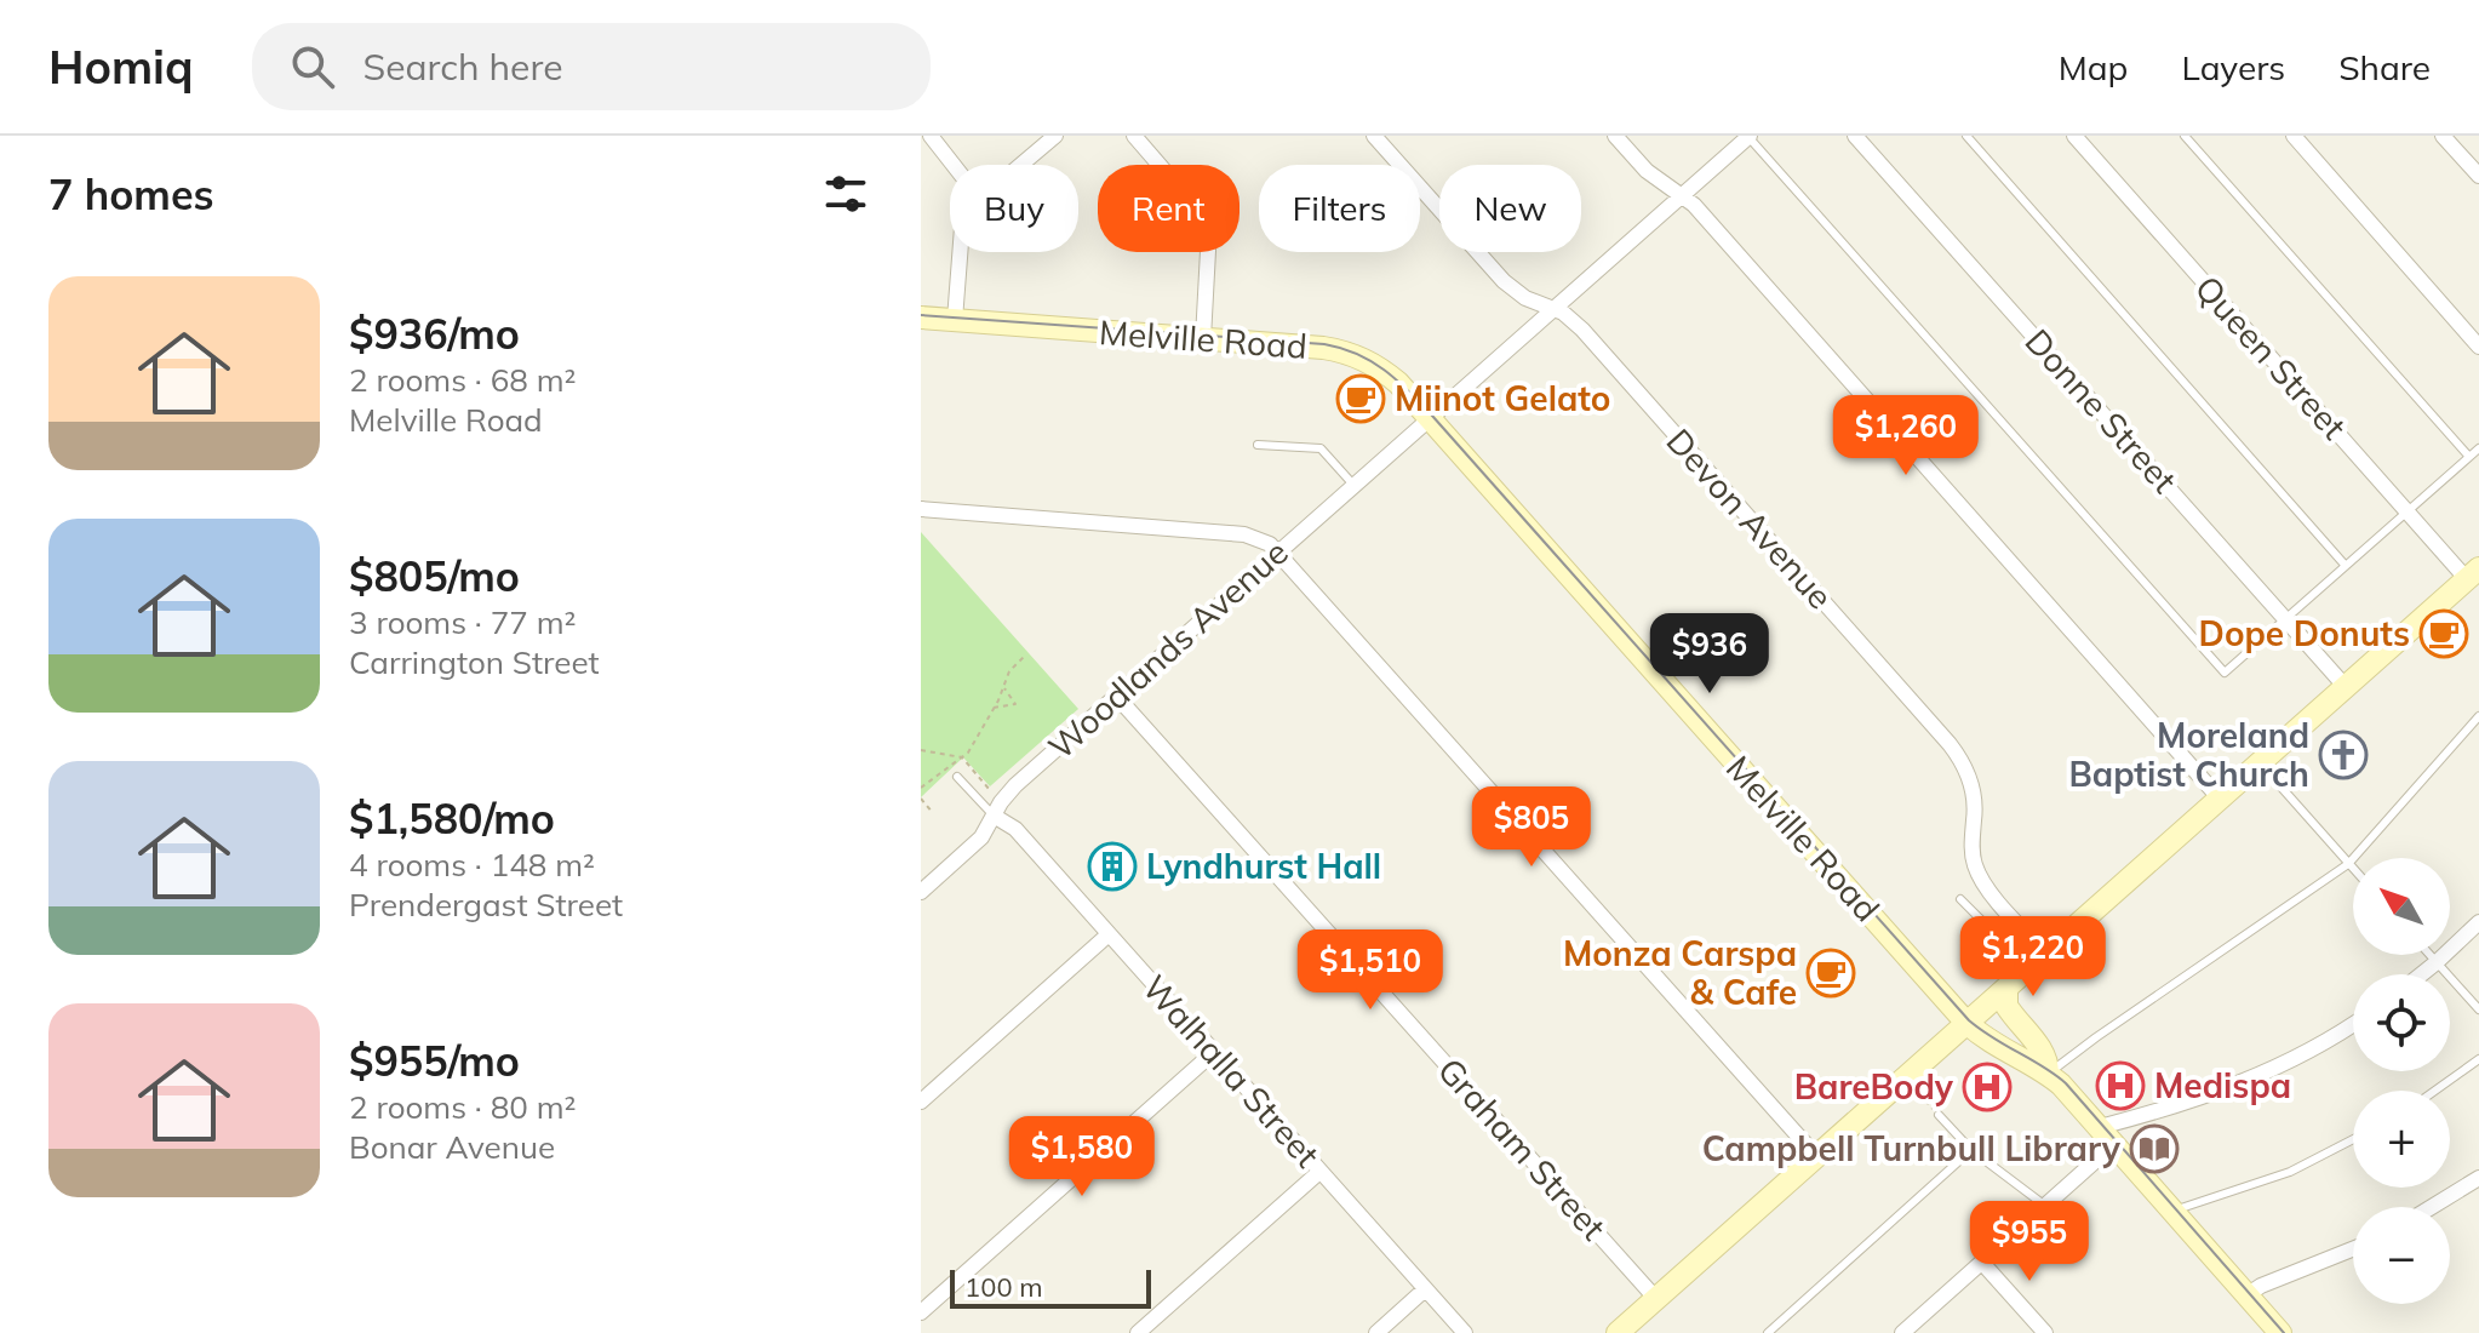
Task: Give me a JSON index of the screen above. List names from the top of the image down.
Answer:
{
  "streets": {
    "main road": ["Melville Road"],
    "street": [
      "Queen Street",
      "Donne Street",
      "Devon Avenue",
      "Woodlands Avenue",
      "Walhalla Street",
      "Graham Street"
    ]
  },
  "crossings": [
    ["Melville Road", "Woodlands Avenue"],
    ["Devon Avenue", "Woodlands Avenue"],
    ["Woodlands Avenue", "Walhalla Street"],
    ["Woodlands Avenue", "Graham Street"]
  ],
  "places": {
    "cafe": ["Miinot Gelato", "Dope Donuts", "Monza Carspa & Cafe"],
    "church": ["Moreland Baptist Church"],
    "building": ["Lyndhurst Hall"],
    "hospital": ["Medispa", "BareBody"],
    "library": ["Campbell Turnbull Library"]
  },
  "scale_bar": "100 m",
  "north": "top left",
  "page": {
    "header": "Homiq",
    "search": "Search here",
    "nav": ["Map", "Layers", "Share"],
    "heading": "7 homes",
    "chip": [
      "Buy",
      "Rent",
      "Filters",
      "New"
    ],
    "list": [
      {
        "name": "$936/mo",
        "note": "2 rooms · 68 m² · Melville Road"
      },
      {
        "name": "$805/mo",
        "note": "3 rooms · 77 m² · Carrington Street"
      },
      {
        "name": "$1,580/mo",
        "note": "4 rooms · 148 m² · Prendergast Street"
      },
      {
        "name": "$955/mo",
        "note": "2 rooms · 80 m² · Bonar Avenue"
      }
    ],
    "price": [
      "$1,260",
      "$936",
      "$805",
      "$1,220",
      "$1,510",
      "$1,580",
      "$955"
    ],
    "map_buttons": ["+", "−"],
    "scale": "100 m"
  }
}
